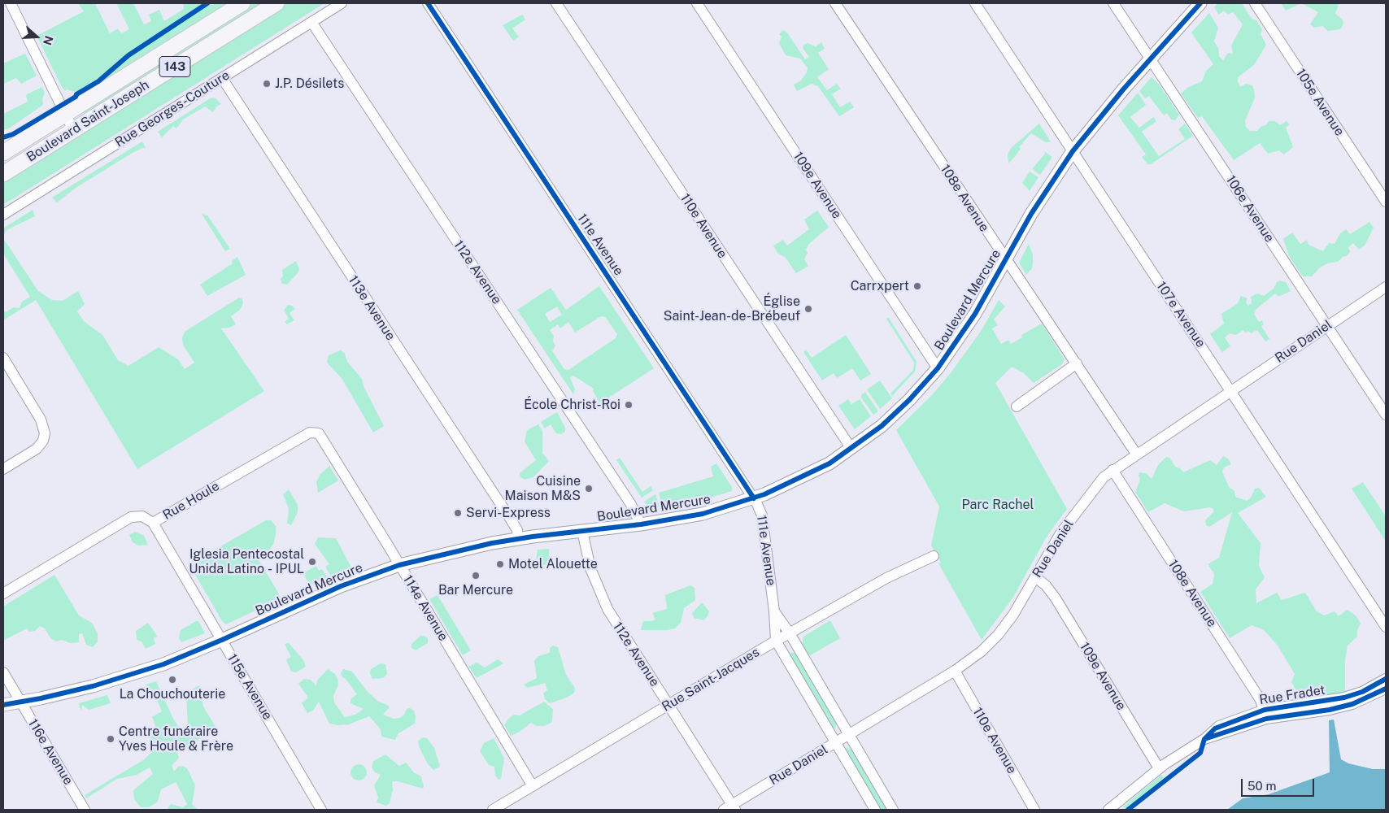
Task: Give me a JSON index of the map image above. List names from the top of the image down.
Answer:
{
  "streets": {
    "main road": ["143", "Boulevard Saint-Joseph"],
    "street": [
      "105e Avenue",
      "Rue Georges-Couture",
      "109e Avenue",
      "108e Avenue",
      "106e Avenue",
      "110e Avenue",
      "111e Avenue",
      "112e Avenue",
      "Boulevard Mercure",
      "113e Avenue",
      "107e Avenue",
      "Rue Daniel",
      "Rue Houle",
      "114e Avenue",
      "Rue Saint-Jacques",
      "115e Avenue",
      "Rue Fradet",
      "116e Avenue"
    ]
  },
  "crossings": [
    ["Rue Georges-Couture", "112e Avenue"],
    ["Rue Georges-Couture", "113e Avenue"],
    ["109e Avenue", "Boulevard Mercure"],
    ["109e Avenue", "Rue Daniel"],
    ["109e Avenue", "Rue Fradet"],
    ["108e Avenue", "Boulevard Mercure"],
    ["108e Avenue", "Rue Daniel"],
    ["108e Avenue", "Rue Fradet"],
    ["106e Avenue", "Boulevard Mercure"],
    ["106e Avenue", "Rue Daniel"],
    ["110e Avenue", "Boulevard Mercure"],
    ["110e Avenue", "Rue Daniel"],
    ["111e Avenue", "Boulevard Mercure"],
    ["111e Avenue", "Rue Daniel"],
    ["111e Avenue", "Rue Saint-Jacques"],
    ["112e Avenue", "Boulevard Mercure"],
    ["112e Avenue", "Rue Daniel"],
    ["112e Avenue", "Rue Saint-Jacques"],
    ["Boulevard Mercure", "113e Avenue"],
    ["Boulevard Mercure", "107e Avenue"],
    ["Boulevard Mercure", "114e Avenue"],
    ["Boulevard Mercure", "115e Avenue"],
    ["Boulevard Mercure", "116e Avenue"],
    ["107e Avenue", "Rue Daniel"],
    ["Rue Houle", "114e Avenue"],
    ["Rue Houle", "115e Avenue"],
    ["114e Avenue", "Rue Saint-Jacques"]
  ],
  "parks": ["Parc Rachel"],
  "places": [
    "J.P. Désilets",
    "Carrxpert",
    "Église Saint-Jean-de-Brébeuf",
    "École Christ-Roi",
    "Cuisine Maison M&S",
    "Servi-Express",
    "Iglesia Pentecostal Unida Latino - IPUL",
    "Motel Alouette",
    "Bar Mercure",
    "La Chouchouterie",
    "Centre funéraire Yves Houle & Frère"
  ],
  "scale_bar": "50 m",
  "north": "right"
}
